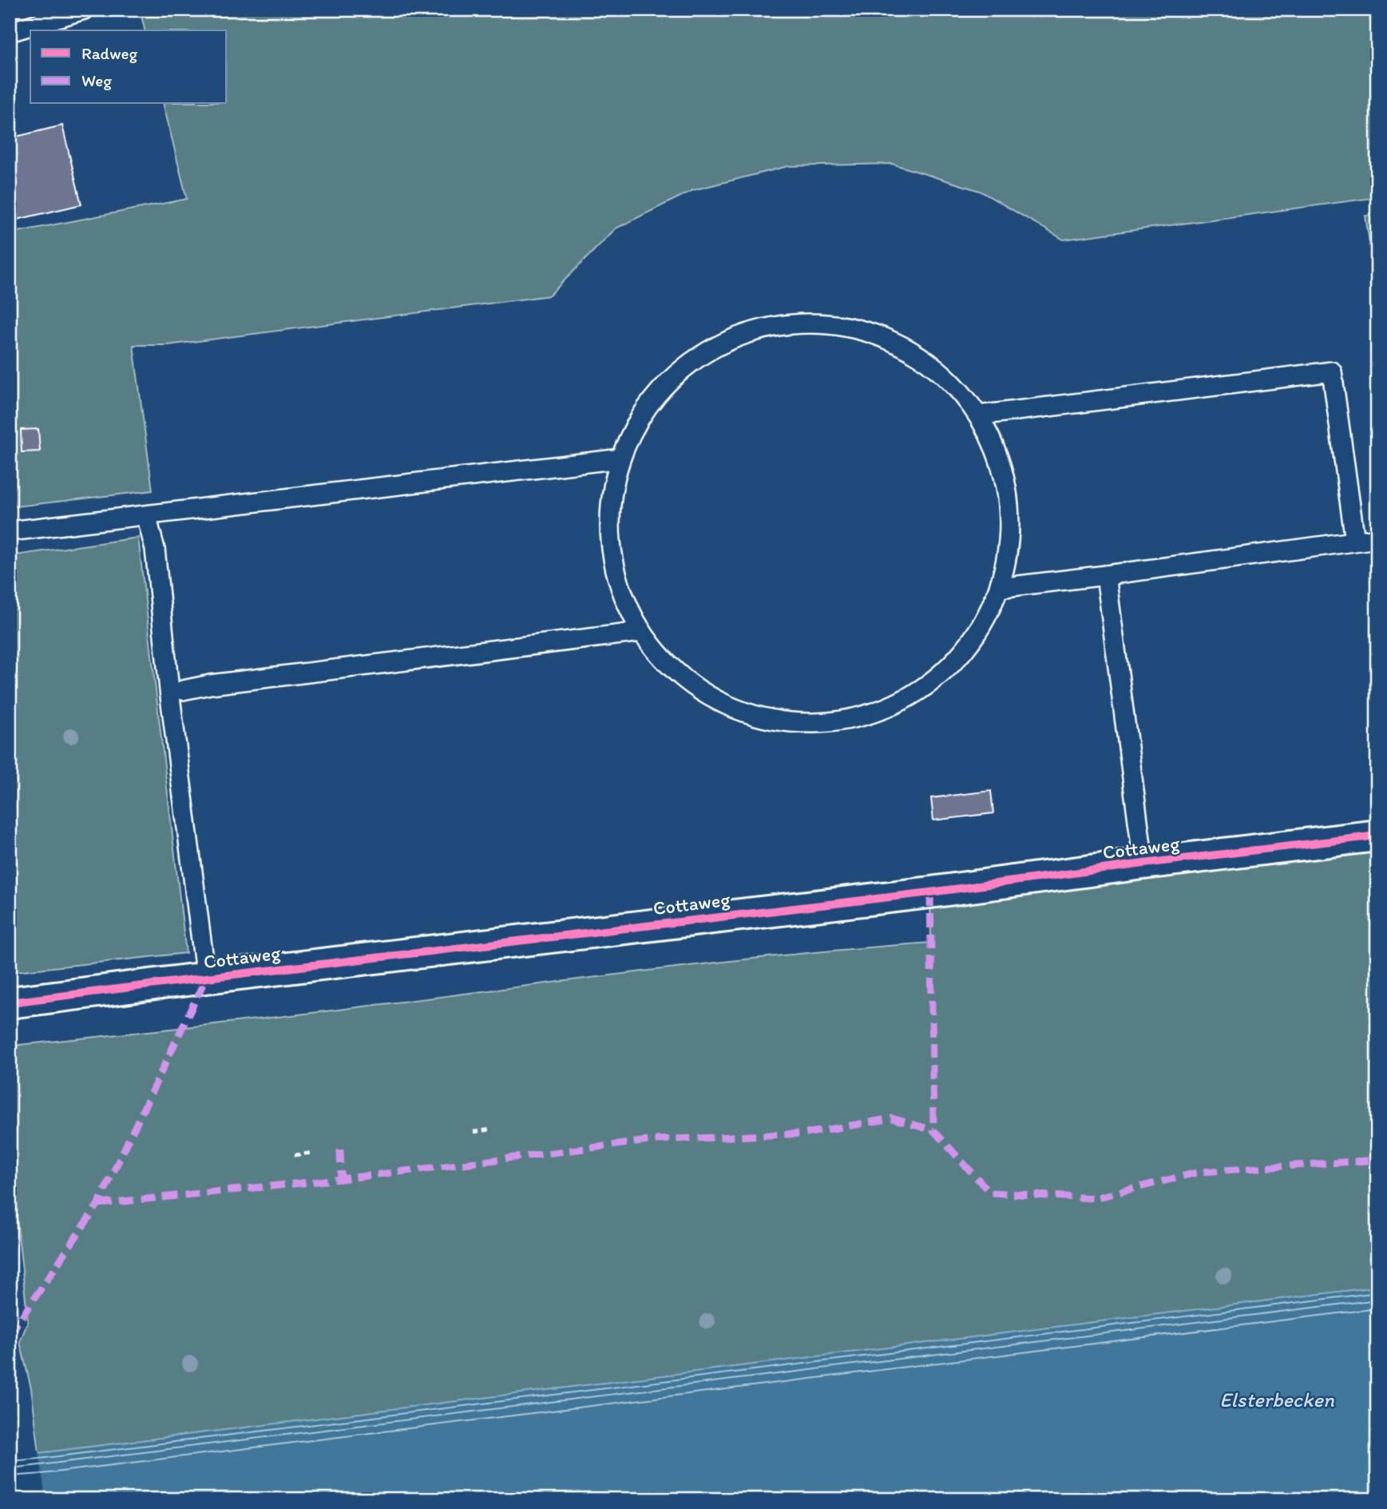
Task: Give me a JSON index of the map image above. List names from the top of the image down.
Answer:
{
  "streets": {
    "street": ["Cottaweg"]
  },
  "water": ["Elsterbecken"],
  "legend": ["Radweg", "Weg"]
}
